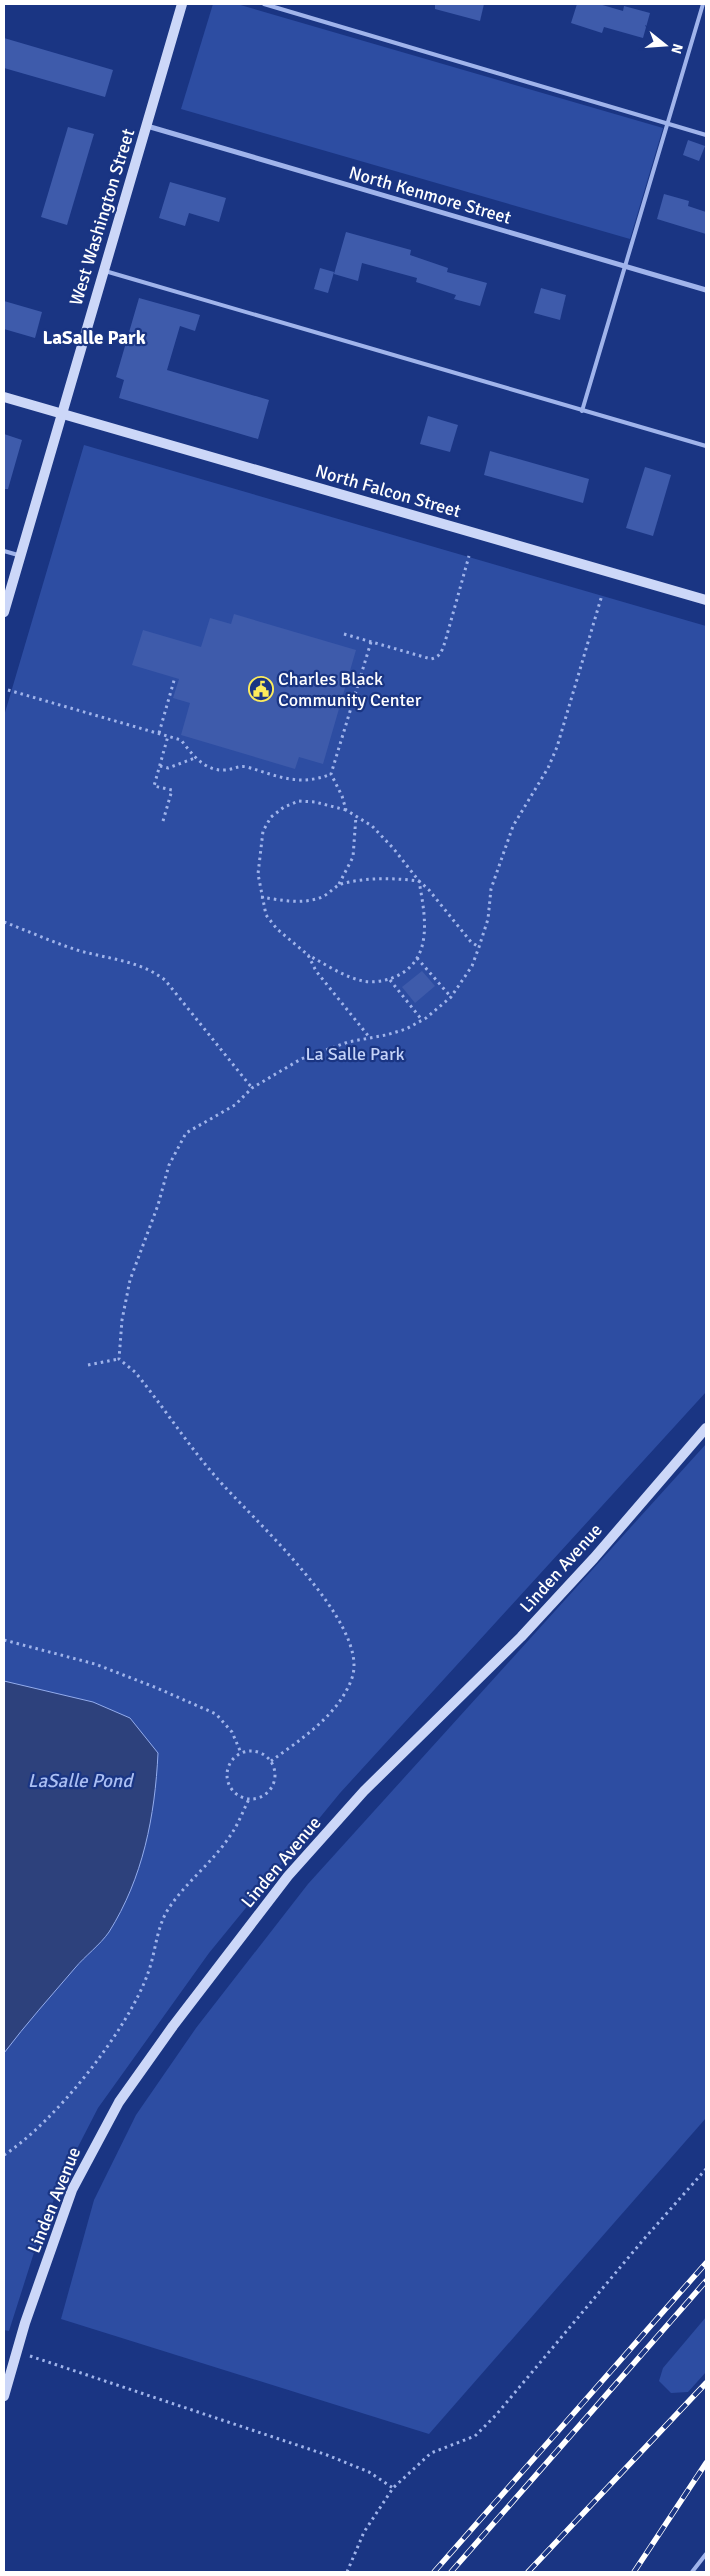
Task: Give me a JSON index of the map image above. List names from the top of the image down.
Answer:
{
  "streets": {
    "street": [
      "North Kenmore Street",
      "West Washington Street",
      "North Falcon Street",
      "Linden Avenue"
    ]
  },
  "crossings": [
    ["North Kenmore Street", "West Washington Street"],
    ["West Washington Street", "North Falcon Street"]
  ],
  "districts": ["LaSalle Park"],
  "water": ["LaSalle Pond"],
  "parks": ["La Salle Park"],
  "places": {
    "public building": ["Charles Black Community Center"]
  },
  "north": "right"
}
